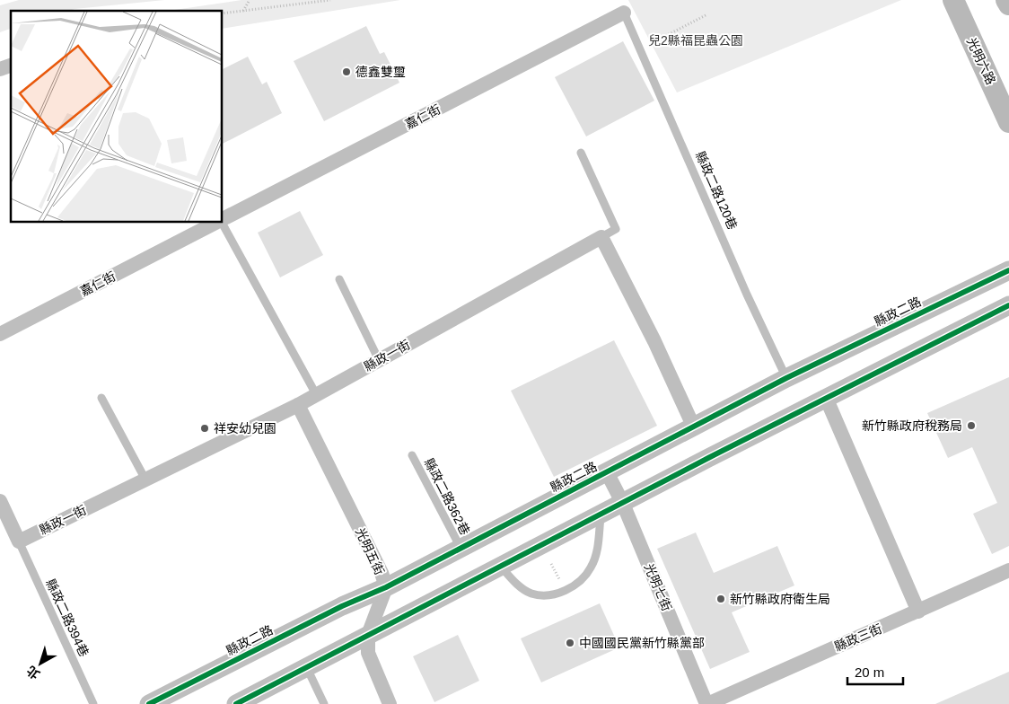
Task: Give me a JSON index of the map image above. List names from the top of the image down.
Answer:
{
  "streets": {
    "main road": ["光明六路"],
    "street": [
      "嘉仁街",
      "縣政二路",
      "縣政一街",
      "光明五街",
      "光明七街",
      "縣政三街"
    ],
    "lane": ["縣政二路120巷", "縣政二路362巷", "縣政二路394巷"]
  },
  "crossings": [
    ["嘉仁街", "縣政二路120巷"],
    ["縣政二路120巷", "縣政二路"],
    ["縣政二路", "縣政二路362巷"],
    ["縣政二路", "光明五街"],
    ["縣政二路", "光明七街"],
    ["縣政一街", "光明五街"],
    ["縣政一街", "縣政二路394巷"],
    ["光明七街", "縣政三街"]
  ],
  "parks": ["兒2縣福昆蟲公園"],
  "places": [
    "德鑫雙璽",
    "新竹縣政府稅務局",
    "祥安幼兒園",
    "新竹縣政府衛生局",
    "中國國民黨新竹縣黨部"
  ],
  "scale_bar": "20 m",
  "north": "bottom left"
}
